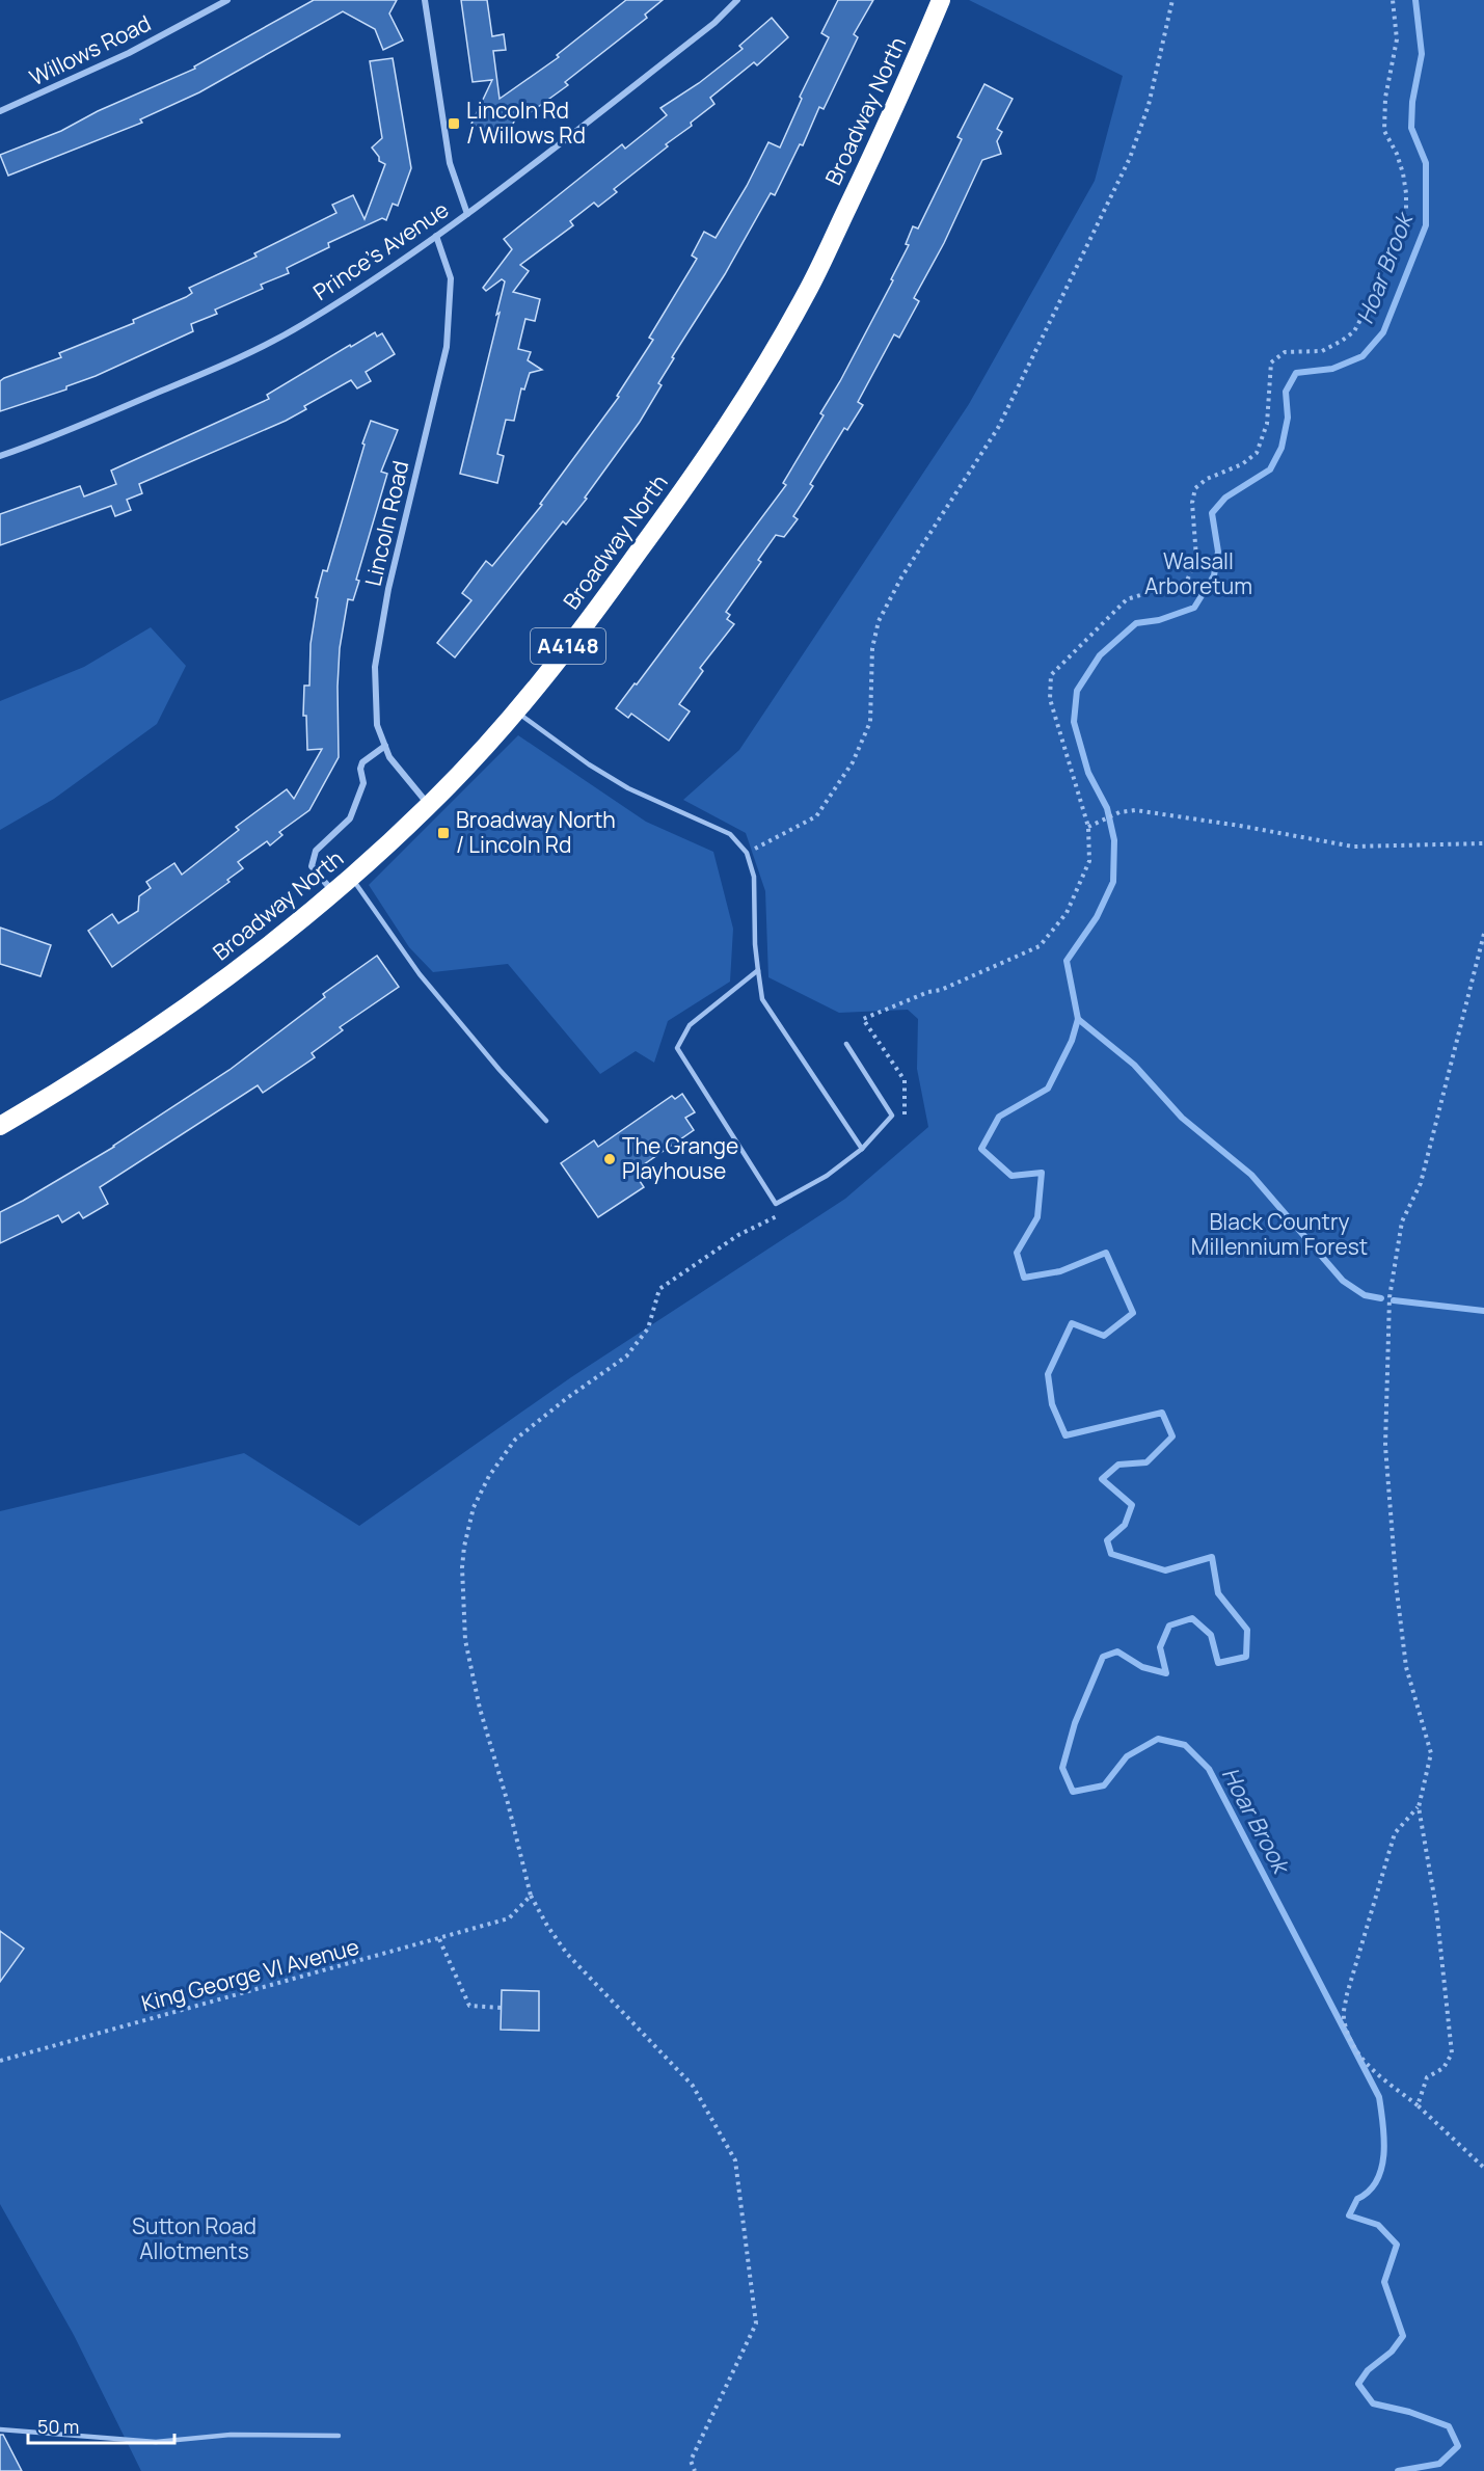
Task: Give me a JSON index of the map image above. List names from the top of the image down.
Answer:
{
  "streets": {
    "highway": ["Broadway North", "A4148"],
    "street": ["Willows Road", "Prince's Avenue", "Lincoln Road"],
    "path": ["King George VI Avenue"]
  },
  "crossings": [
    ["Broadway North", "Lincoln Road"],
    ["Prince's Avenue", "Lincoln Road"]
  ],
  "water": ["Hoar Brook"],
  "parks": ["Walsall Arboretum", "Black Country Millennium Forest", "Sutton Road Allotments"],
  "places": {
    "transit": ["Lincoln Rd / Willows Rd", "Broadway North / Lincoln Rd"],
    "other": ["The Grange Playhouse"]
  },
  "scale_bar": "50 m"
}
